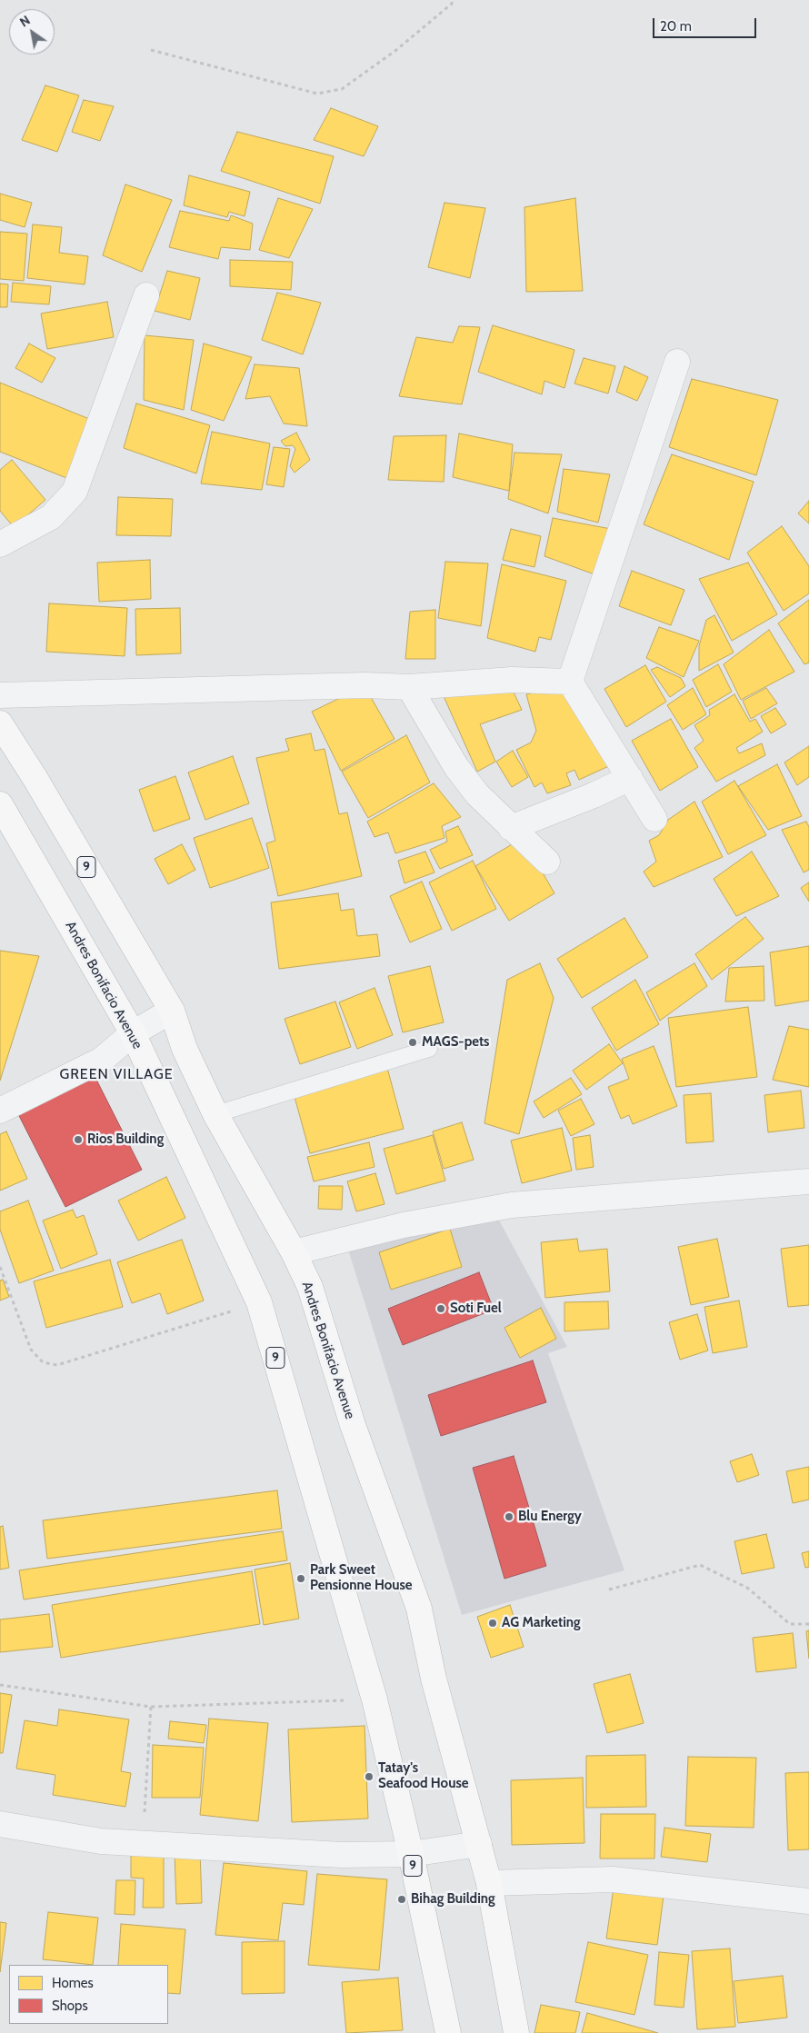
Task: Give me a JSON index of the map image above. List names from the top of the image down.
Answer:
{
  "streets": {
    "highway": ["9", "Andres Bonifacio Avenue"]
  },
  "districts": ["GREEN VILLAGE"],
  "places": [
    "MAGS-pets",
    "Rios Building",
    "Soti Fuel",
    "Blu Energy",
    "Park Sweet Pensionne House",
    "AG Marketing",
    "Tatay's Seafood House",
    "Bihag Building"
  ],
  "legend": ["Homes", "Shops"],
  "scale_bar": "20 m",
  "north": "top left"
}
